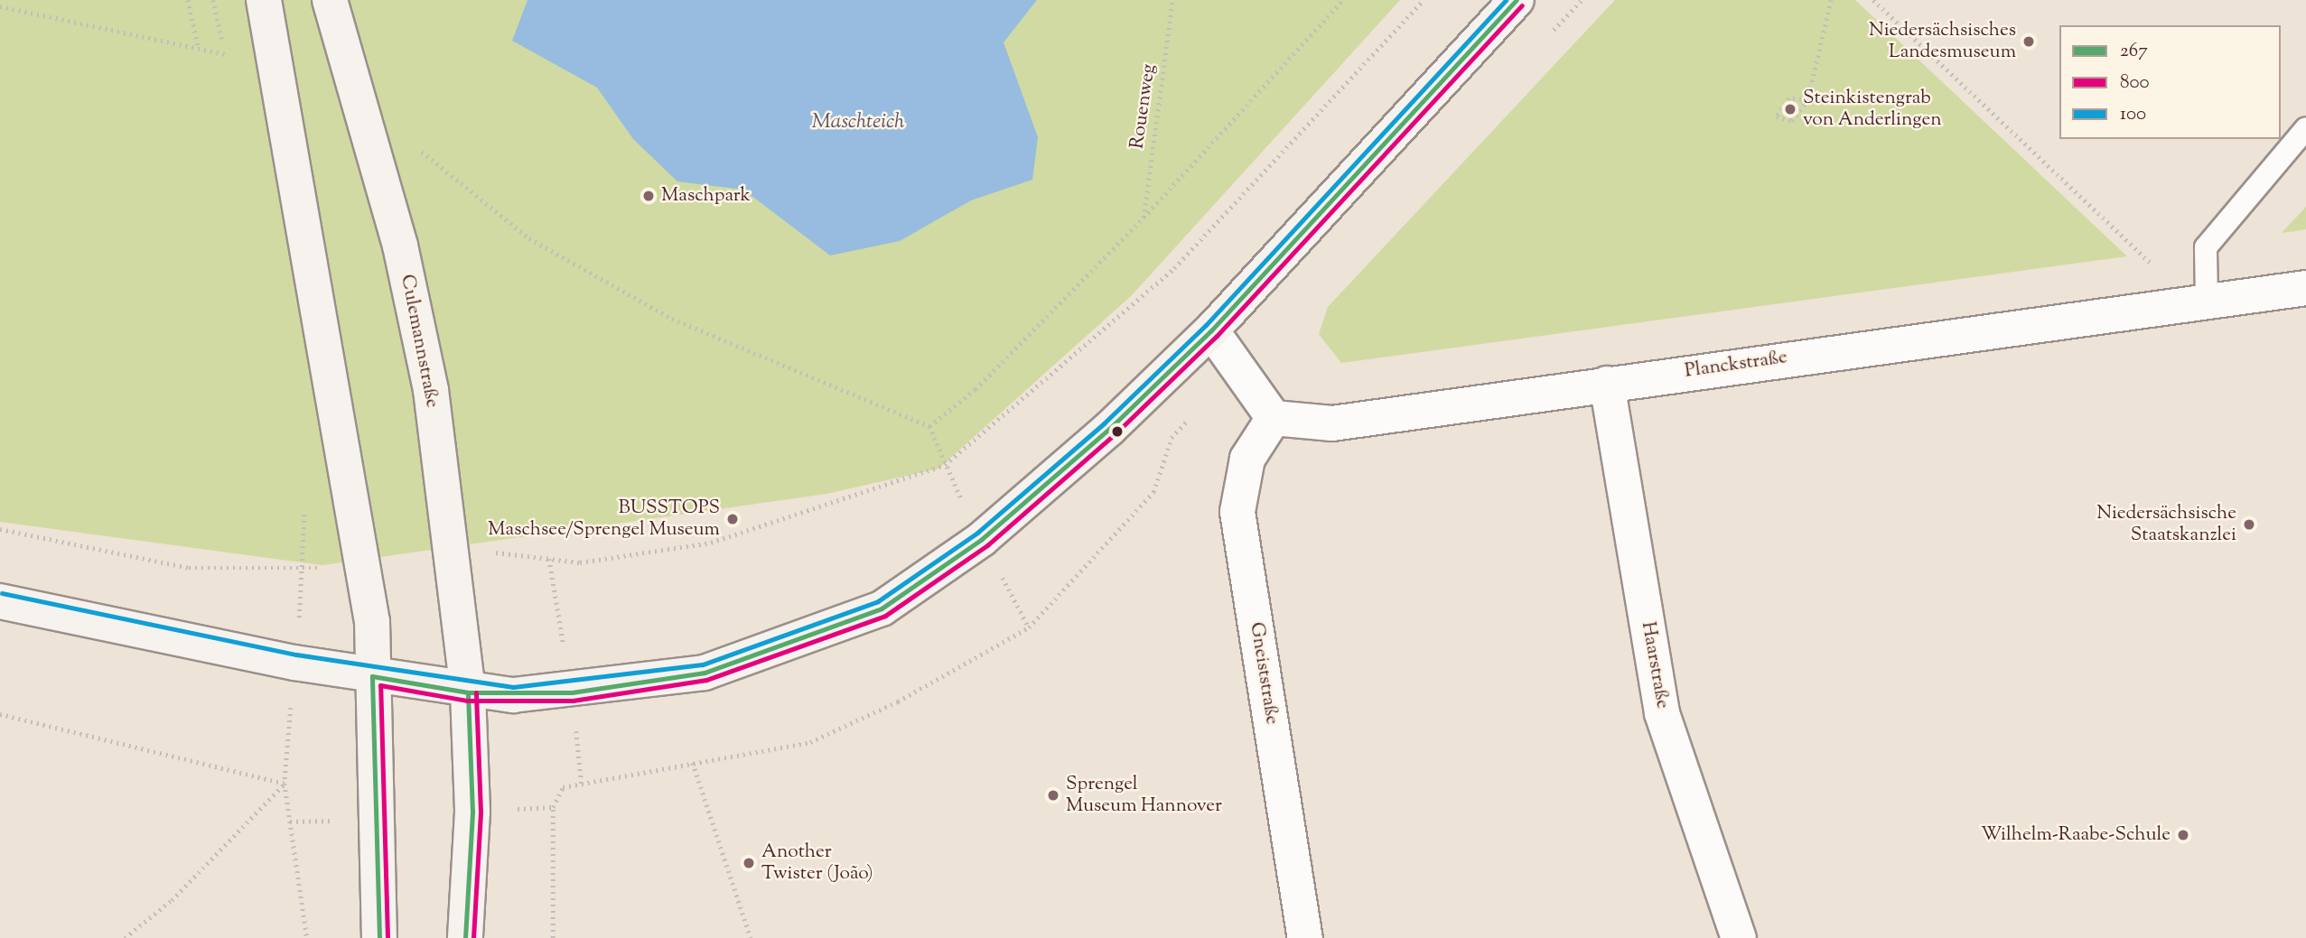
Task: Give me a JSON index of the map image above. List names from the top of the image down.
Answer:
{
  "streets": {
    "street": [
      "Culemannstraße",
      "Planckstraße",
      "Haarstraße",
      "Gneiststraße"
    ],
    "path": ["Rouenweg"]
  },
  "crossings": [
    ["Planckstraße", "Haarstraße"],
    ["Planckstraße", "Gneiststraße"]
  ],
  "water": ["Maschteich"],
  "places": [
    "Niedersächsisches Landesmuseum",
    "Steinkistengrab von Anderlingen",
    "Maschpark",
    "BUSSTOPS Maschsee/Sprengel Museum",
    "Niedersächsische Staatskanzlei",
    "Sprengel Museum Hannover",
    "Wilhelm-Raabe-Schule",
    "Another Twister (João)"
  ],
  "lines": ["transit line 267", "transit line 100", "transit line 800"],
  "legend": ["267", "800", "100"]
}
